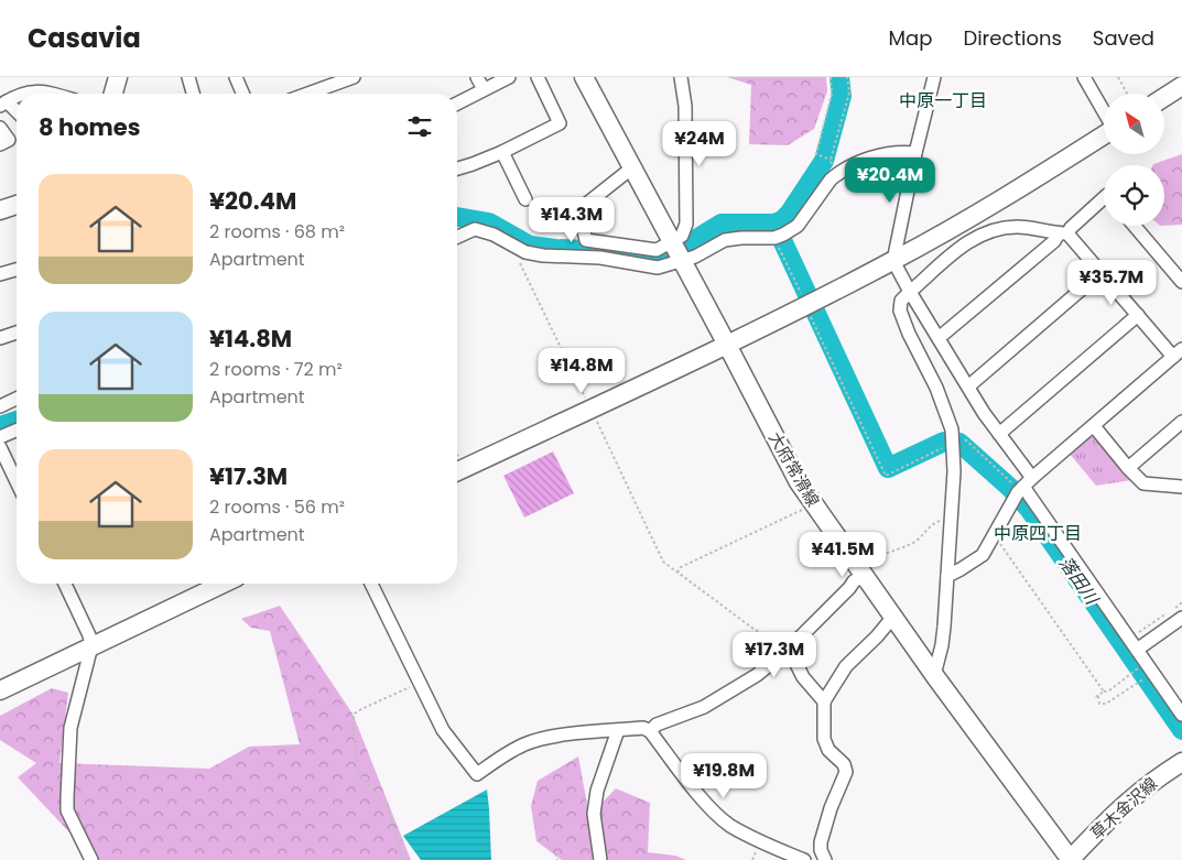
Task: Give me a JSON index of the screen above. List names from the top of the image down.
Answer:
{
  "streets": {
    "street": ["大府常滑線", "草木金沢線"]
  },
  "crossings": [
    ["大府常滑線", "草木金沢線"]
  ],
  "districts": ["中原一丁目", "中原四丁目"],
  "water": ["落田川"],
  "north": "top left",
  "page": {
    "header": "Casavia",
    "nav": ["Map", "Directions", "Saved"],
    "heading": "8 homes",
    "price": [
      "¥24M",
      "¥20.4M",
      "¥14.3M",
      "¥35.7M",
      "¥14.8M",
      "¥41.5M",
      "¥17.3M",
      "¥19.8M"
    ],
    "list": [
      {
        "name": "¥20.4M",
        "note": "2 rooms · 68 m² · Apartment"
      },
      {
        "name": "¥14.8M",
        "note": "2 rooms · 72 m² · Apartment"
      },
      {
        "name": "¥17.3M",
        "note": "2 rooms · 56 m² · Apartment"
      }
    ]
  }
}
